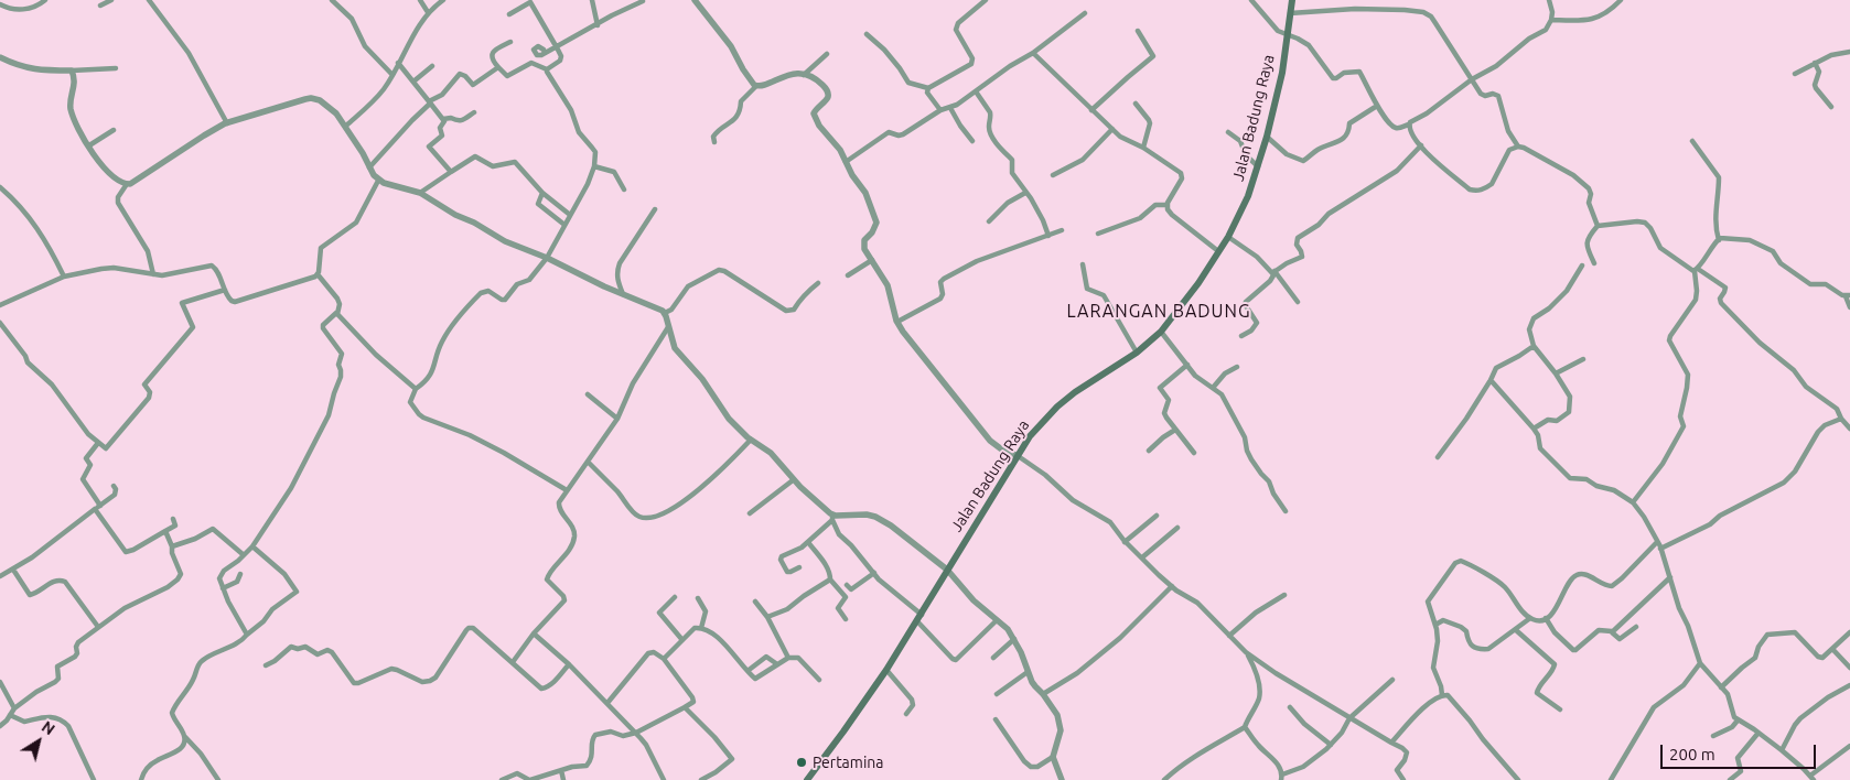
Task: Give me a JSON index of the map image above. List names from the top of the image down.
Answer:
{
  "streets": {
    "main road": ["Jalan Badung Raya"]
  },
  "districts": ["LARANGAN BADUNG"],
  "places": ["Pertamina"],
  "scale_bar": "200 m",
  "north": "top right"
}
